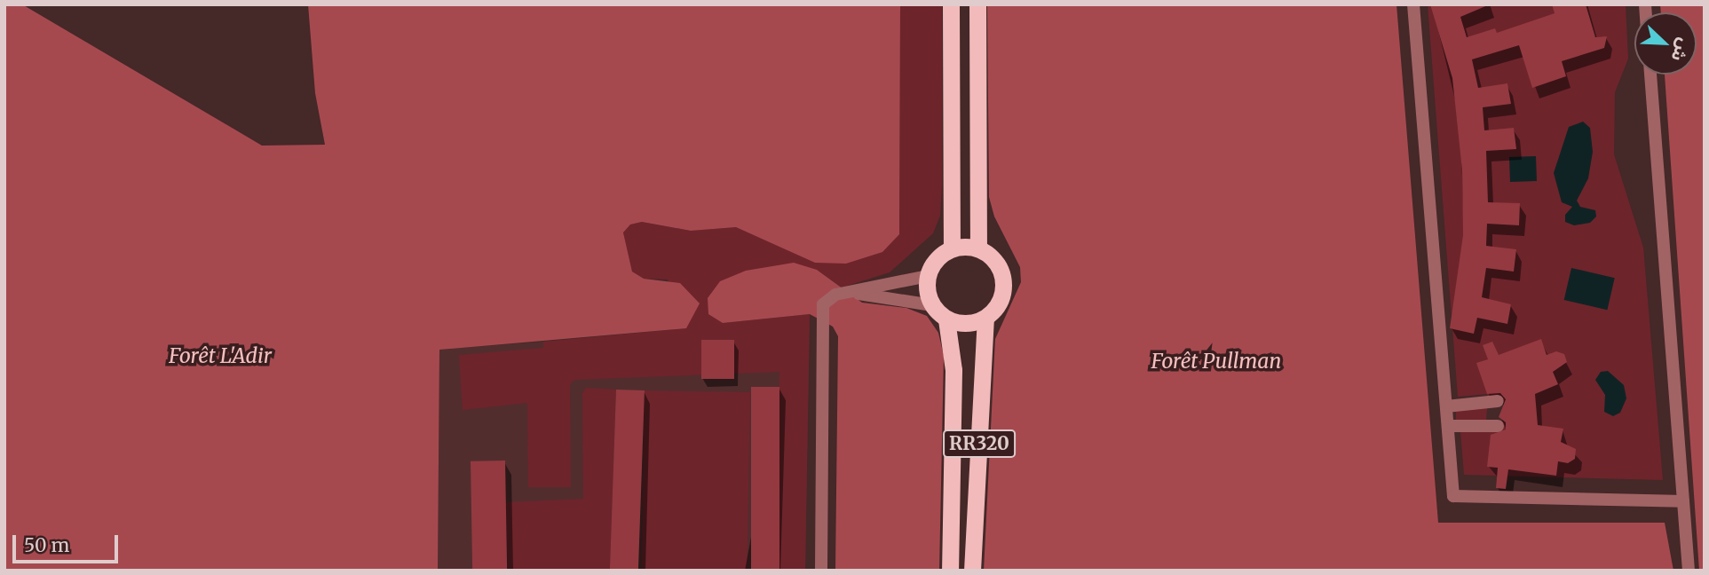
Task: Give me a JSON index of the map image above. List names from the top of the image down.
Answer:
{
  "streets": {
    "highway": ["RR320"]
  },
  "parks": ["Forêt L'Adir", "Forêt Pullman"],
  "scale_bar": "50 m",
  "north": "bottom right"
}
